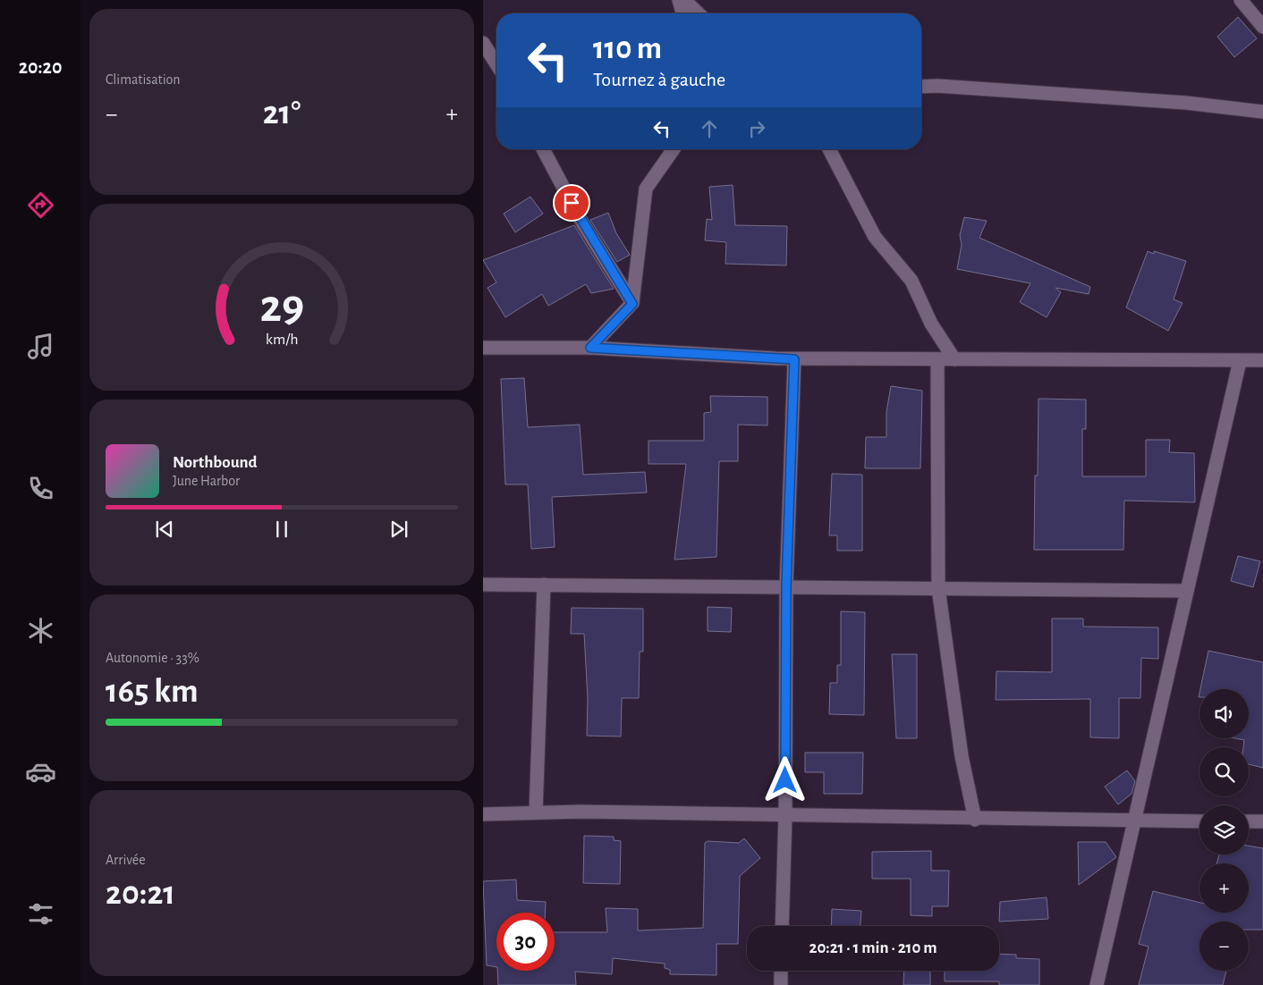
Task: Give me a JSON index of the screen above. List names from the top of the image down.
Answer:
{
  "page": {
    "tabs": "20:20",
    "tile": [
      "Climatisation",
      ["Autonomie · 33%", "165 km"],
      ["Arrivée", "20:21"]
    ],
    "turn": ["110 m", "Tournez à gauche"],
    "heat": ["−", "21°", "+"],
    "song": ["Northbound", "June Harbor"],
    "map_buttons": ["+", "−"],
    "limit": "30",
    "trip": "20:21 · 1 min · 210 m",
    "gauge": ["29", "km/h"]
  }
}
